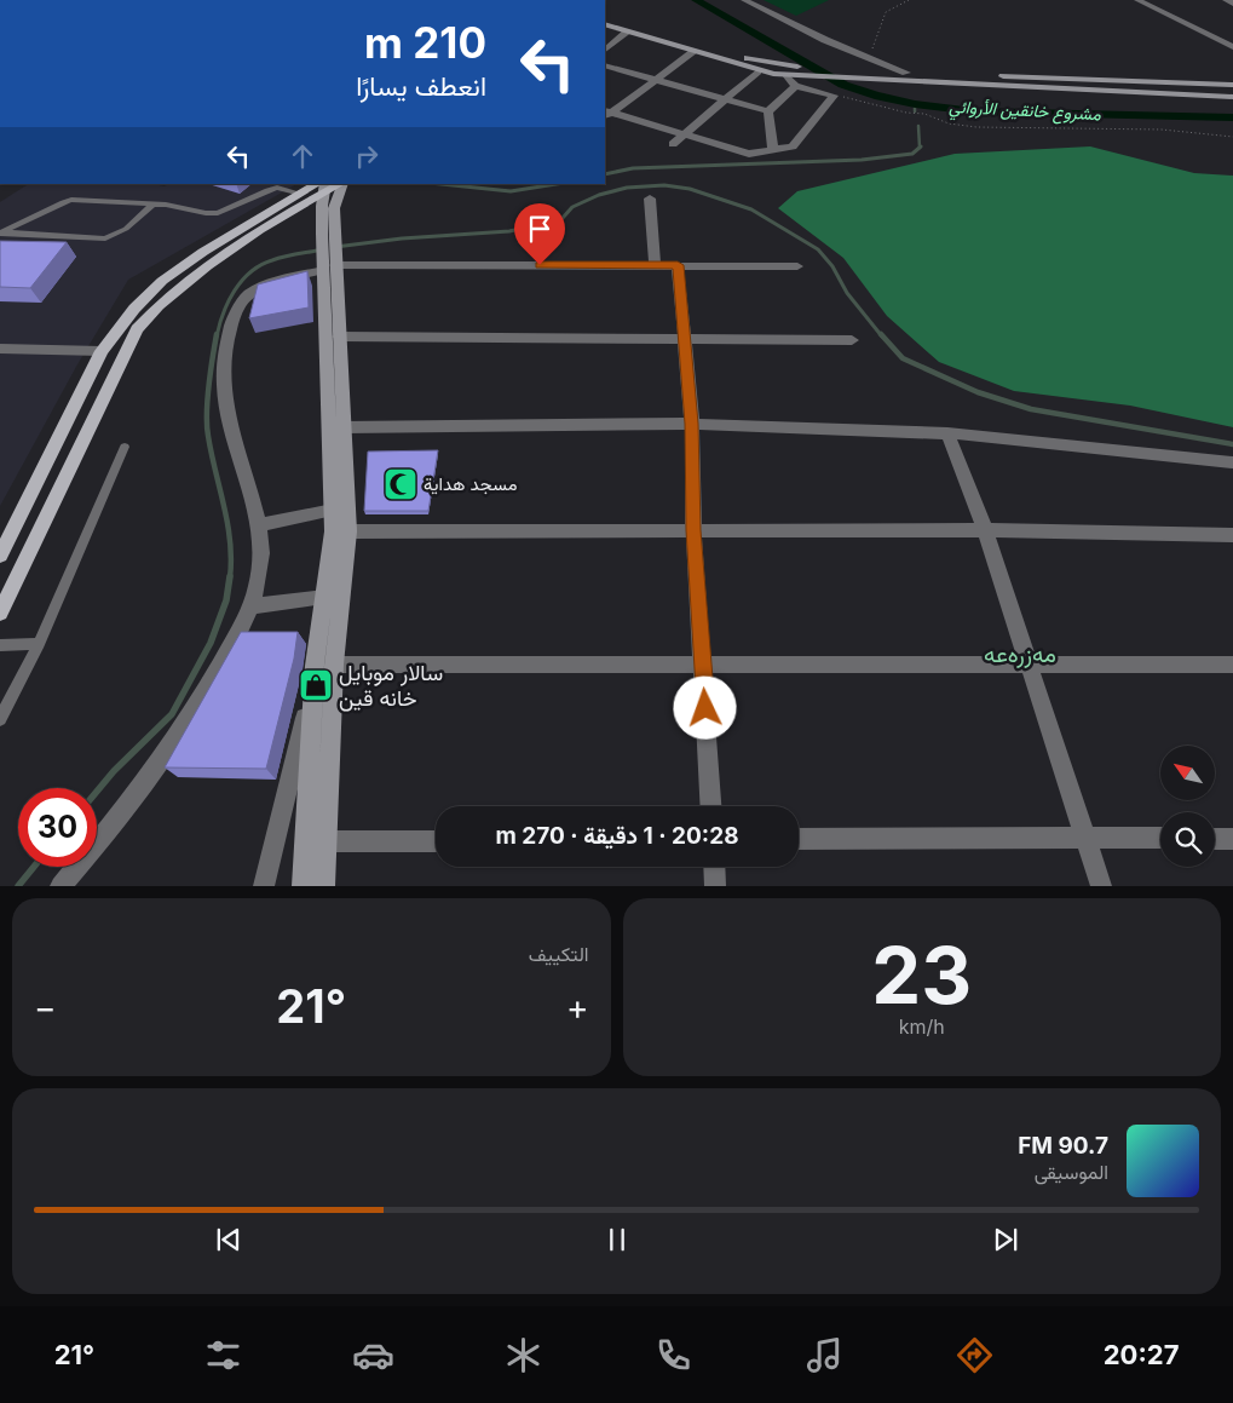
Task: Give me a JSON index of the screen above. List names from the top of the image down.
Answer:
{
  "districts": ["مەزرەعە"],
  "water": ["مشروع خانقين الأروائي"],
  "places": {
    "mosque": ["مسجد هداية"],
    "shop": ["سالار موبايل خانه قين"]
  },
  "north": "top left",
  "page": {
    "turn": ["210 m", "انعطف يسارًا"],
    "limit": "30",
    "trip": "20:28 · 1 دقيقة · 270 m",
    "tile": [
      ["23", "km/h"],
      "التكييف"
    ],
    "heat": ["−", "21°", "+"],
    "song": ["90.7 FM", "الموسيقى"],
    "tabs": ["20:27", "21°"]
  }
}
